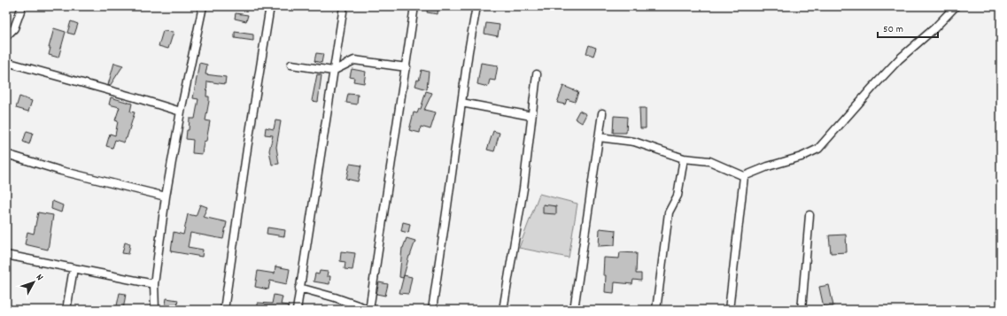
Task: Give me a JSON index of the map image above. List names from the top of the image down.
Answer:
{
  "scale_bar": "50 m",
  "north": "top right"
}
